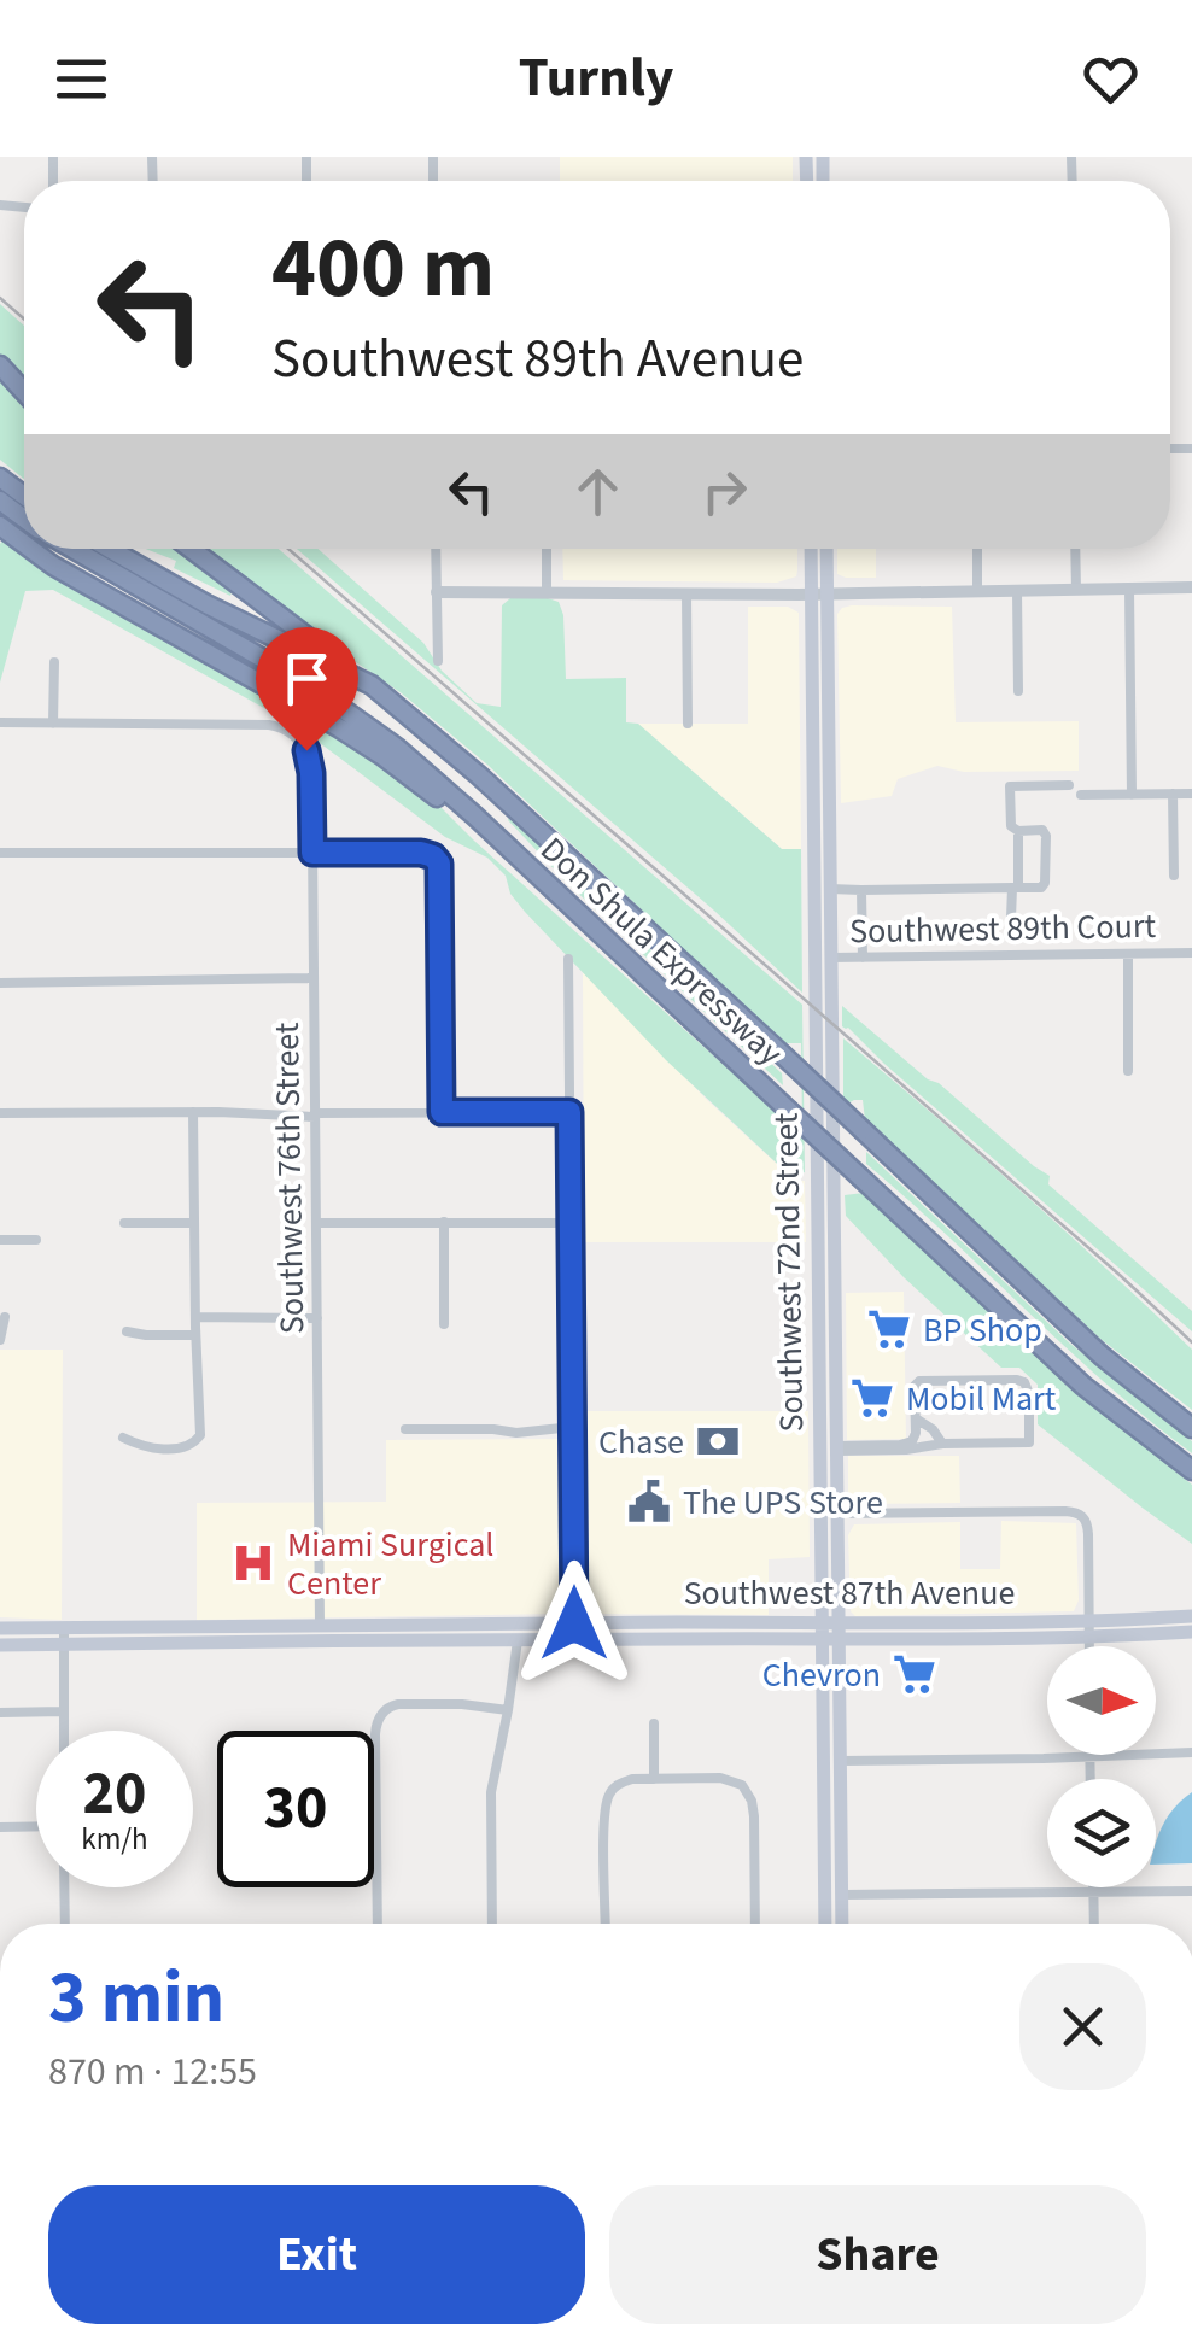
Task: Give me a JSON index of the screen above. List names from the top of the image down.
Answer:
{
  "streets": {
    "highway": ["Don Shula Expressway"],
    "main road": ["Southwest 72nd Street", "Southwest 87th Avenue"],
    "street": ["Southwest 89th Court", "Southwest 76th Street"]
  },
  "crossings": [
    ["Southwest 89th Court", "Southwest 72nd Street"],
    ["Southwest 76th Street", "Southwest 87th Avenue"],
    ["Southwest 72nd Street", "Southwest 87th Avenue"]
  ],
  "places": {
    "supermarket": ["BP Shop", "Mobil Mart", "Chevron"],
    "bank": ["Chase"],
    "public building": ["The UPS Store"],
    "hospital": ["Miami Surgical Center"]
  },
  "north": "right",
  "page": {
    "header": "Turnly",
    "turn": ["400 m", "Southwest 89th Avenue"],
    "speed": "20 km/h",
    "limit": "30",
    "heading": ["3 min", "870 m · 12:55"],
    "buttons": ["Exit", "Share"]
  }
}
